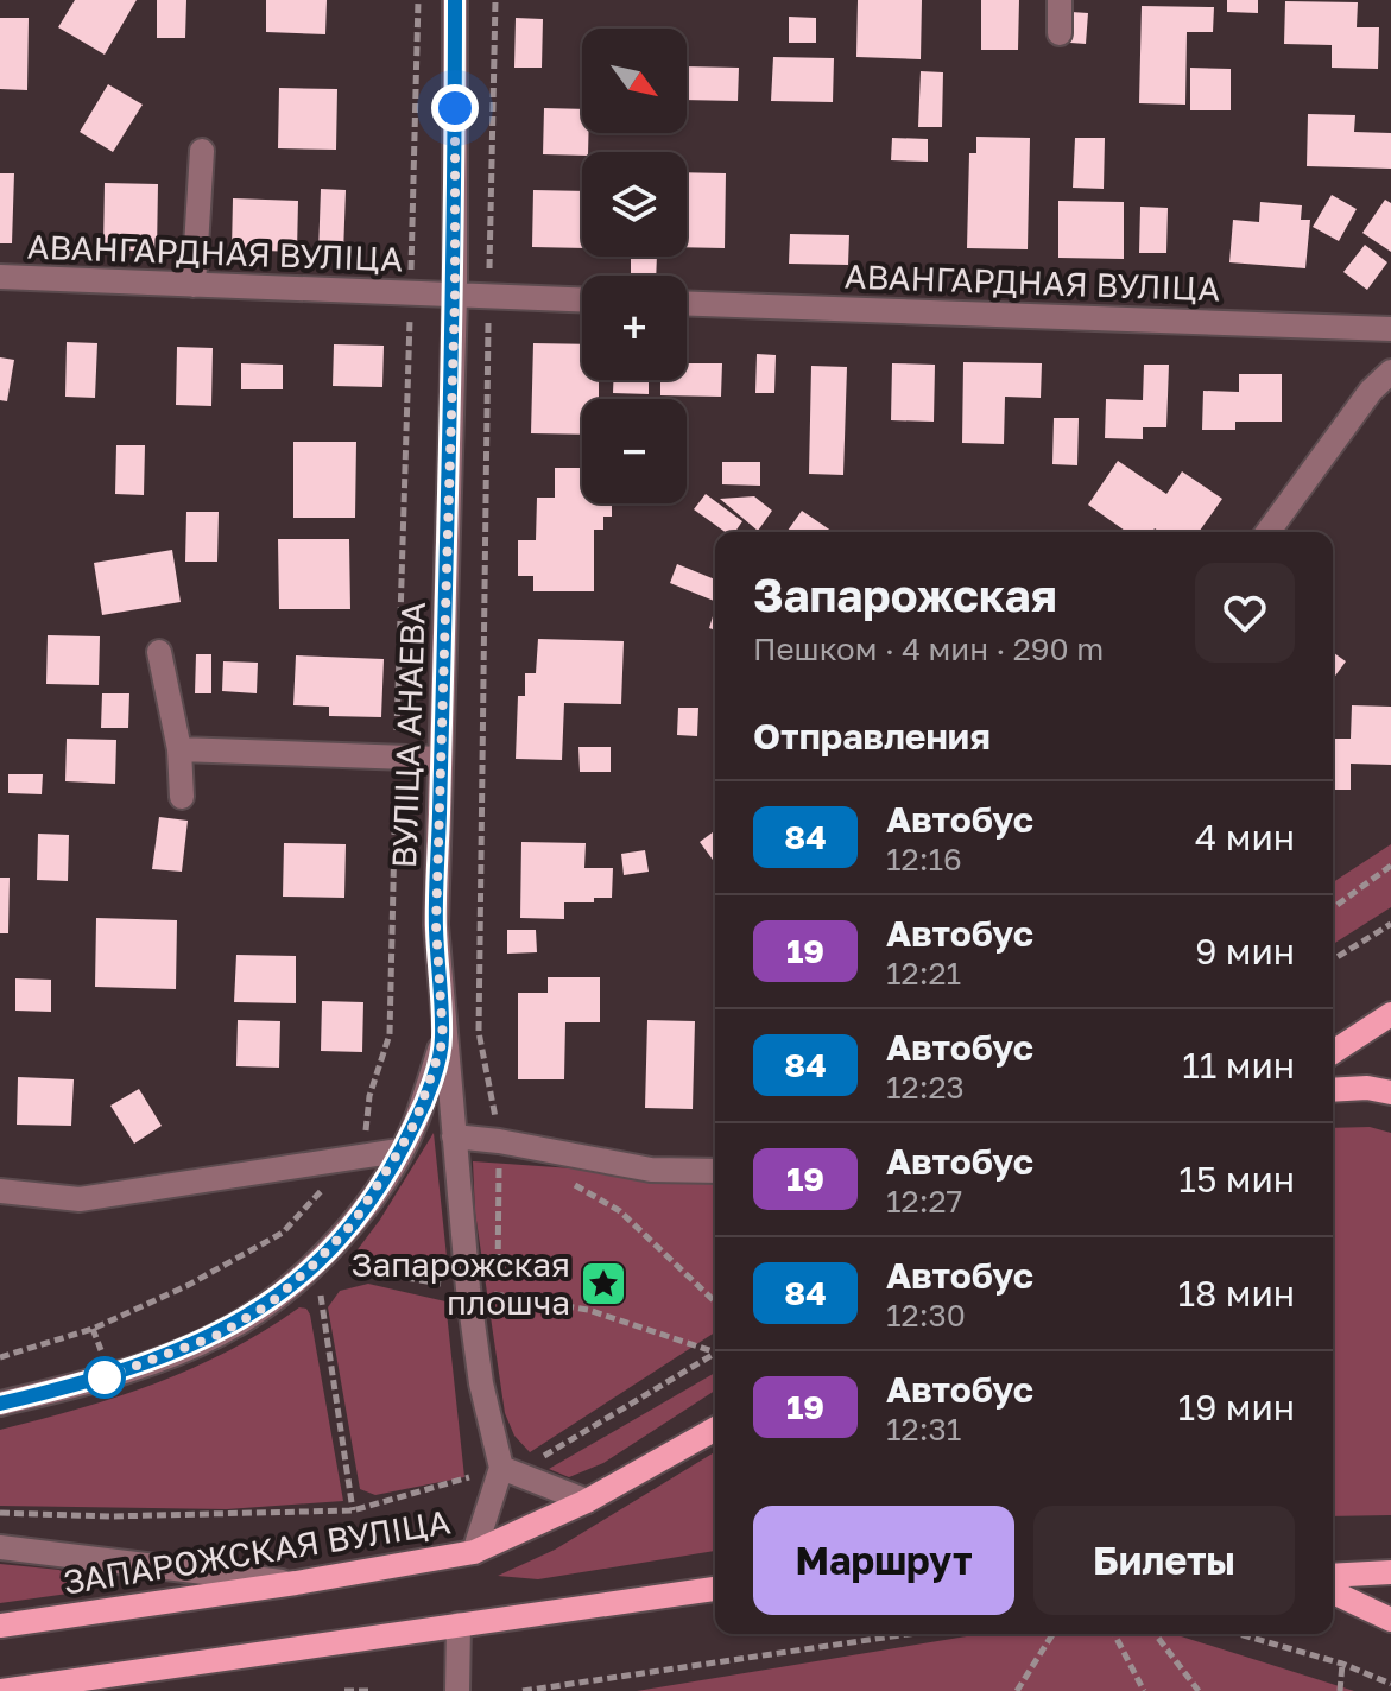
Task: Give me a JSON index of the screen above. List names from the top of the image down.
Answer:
{
  "streets": {
    "main road": ["ЗАПАРОЖСКАЯ ВУЛІЦА"],
    "street": ["АВАНГАРДНАЯ ВУЛІЦА", "ВУЛІЦА АНАЕВА"]
  },
  "crossings": [
    ["АВАНГАРДНАЯ ВУЛІЦА", "ВУЛІЦА АНАЕВА"]
  ],
  "places": {
    "place": ["Запарожская плошча"]
  },
  "lines": ["bus line 84"],
  "north": "bottom right",
  "page": {
    "map_buttons": ["+", "−"],
    "heading": [
      ["Запарожская", "Пешком · 4 мин · 290 m"],
      "Отправления"
    ],
    "list": [
      {
        "mark": "84",
        "name": "Автобус",
        "note": "12:16",
        "value": "4 мин"
      },
      {
        "mark": "19",
        "name": "Автобус",
        "note": "12:21",
        "value": "9 мин"
      },
      {
        "mark": "84",
        "name": "Автобус",
        "note": "12:23",
        "value": "11 мин"
      },
      {
        "mark": "19",
        "name": "Автобус",
        "note": "12:27",
        "value": "15 мин"
      },
      {
        "mark": "84",
        "name": "Автобус",
        "note": "12:30",
        "value": "18 мин"
      },
      {
        "mark": "19",
        "name": "Автобус",
        "note": "12:31",
        "value": "19 мин"
      }
    ],
    "buttons": ["Маршрут", "Билеты"]
  }
}
